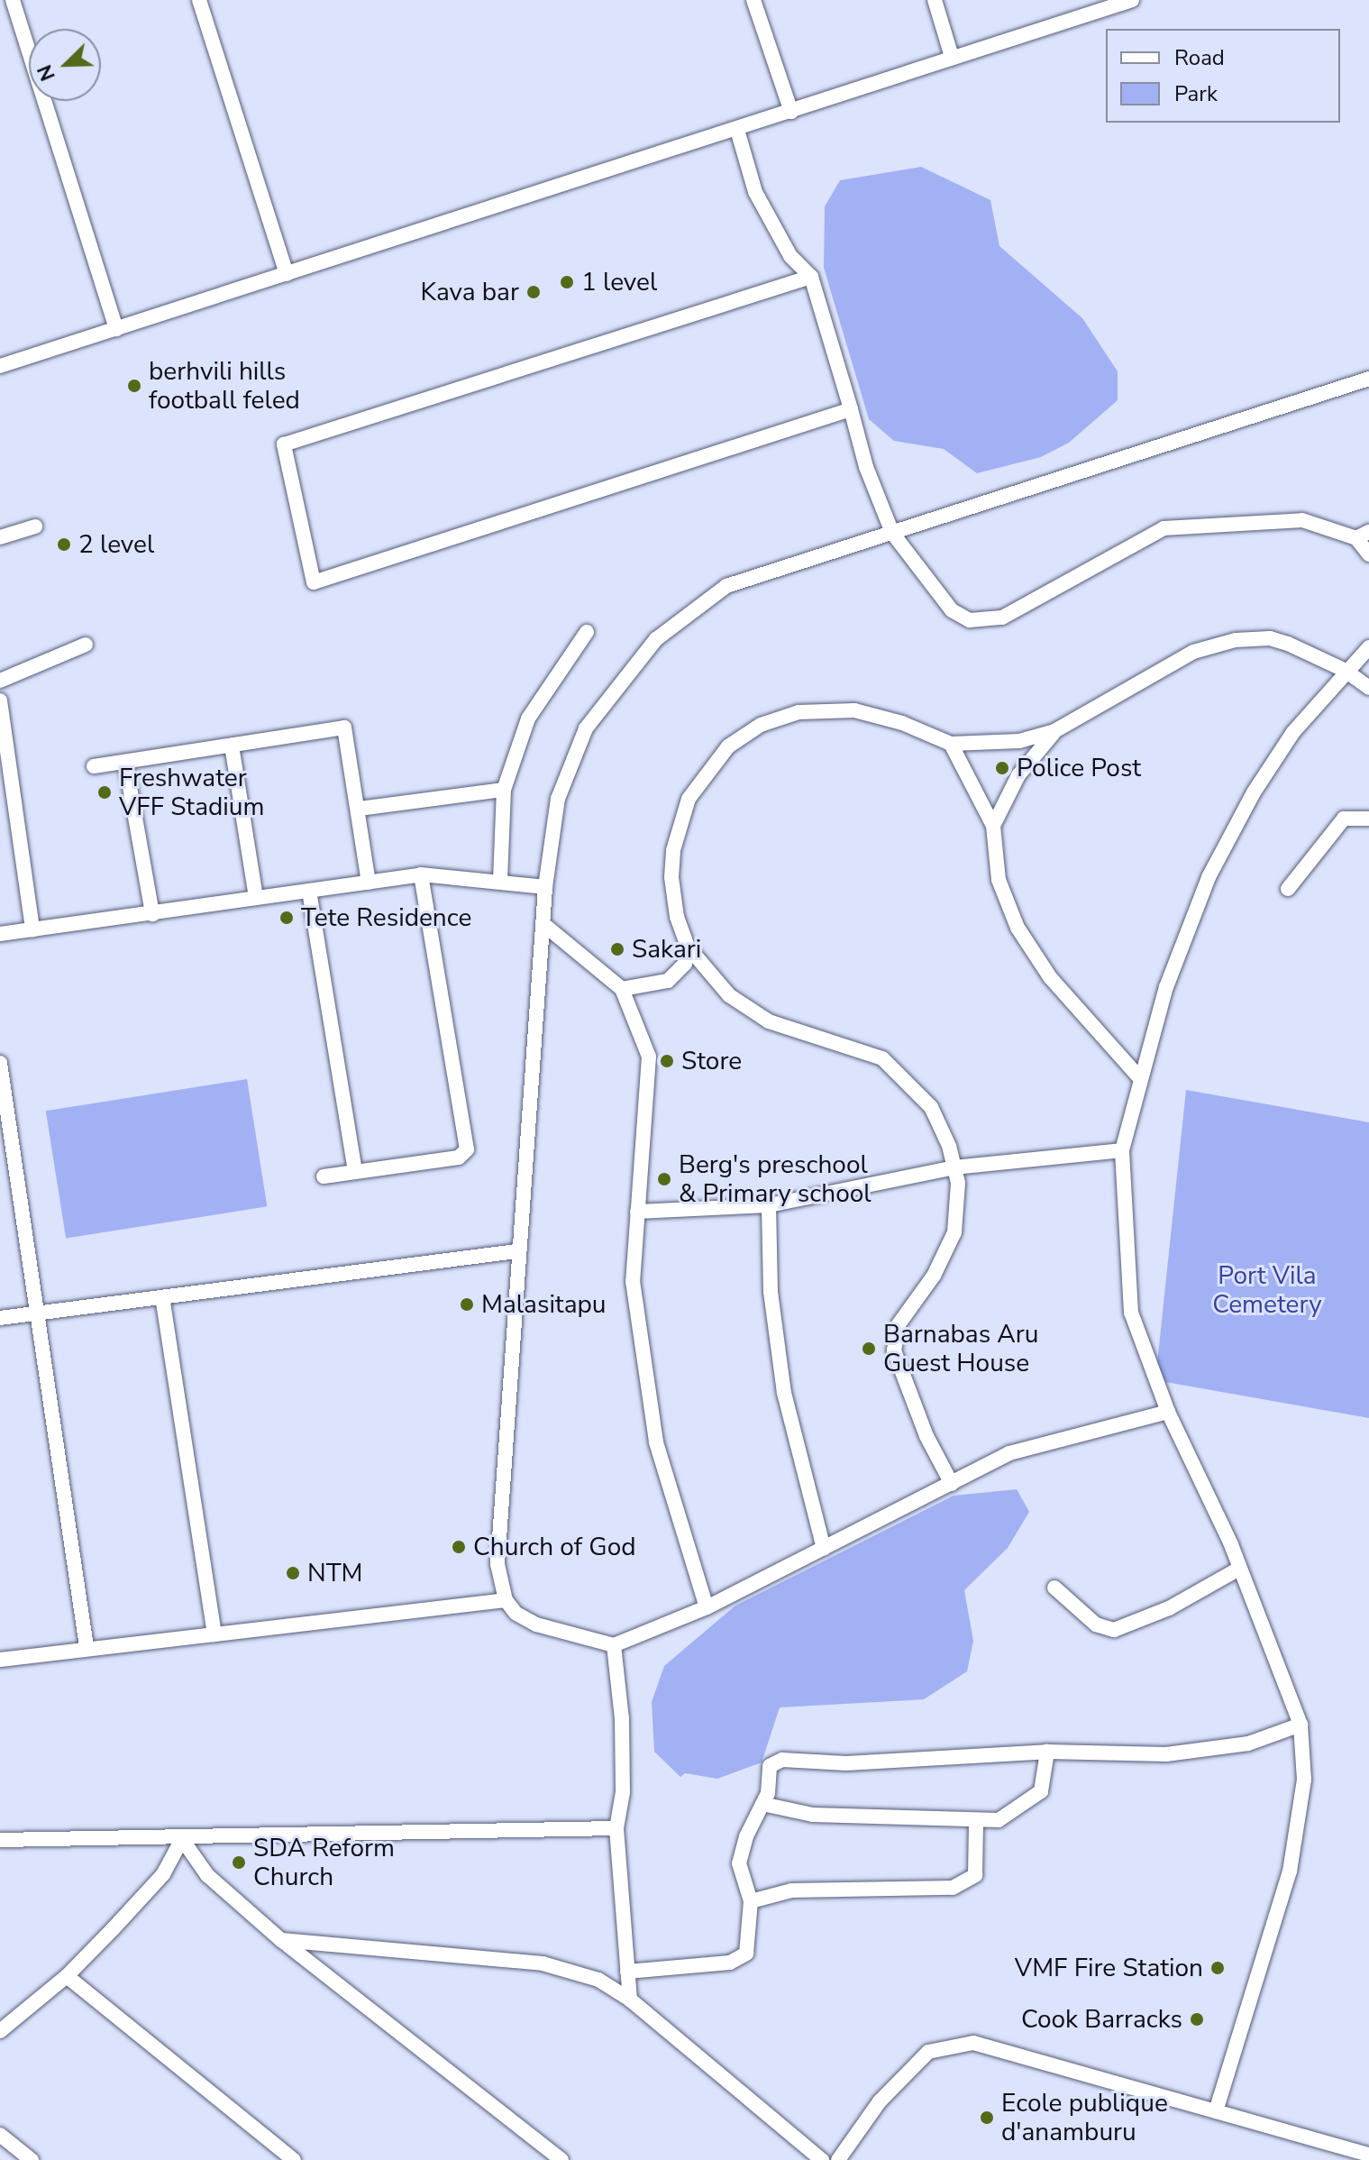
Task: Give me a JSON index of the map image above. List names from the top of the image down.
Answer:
{
  "parks": ["Port Vila Cemetery"],
  "places": [
    "1 level",
    "Kava bar",
    "berhvili hills football feled",
    "2 level",
    "Police Post",
    "Freshwater VFF Stadium",
    "Tete Residence",
    "Sakari",
    "Store",
    "Berg's preschool & Primary school",
    "Malasitapu",
    "Barnabas Aru Guest House",
    "Church of God",
    "NTM",
    "SDA Reform Church",
    "VMF Fire Station",
    "Cook Barracks",
    "Ecole publique d'anamburu"
  ],
  "legend": ["Road", "Park"],
  "north": "bottom left"
}
